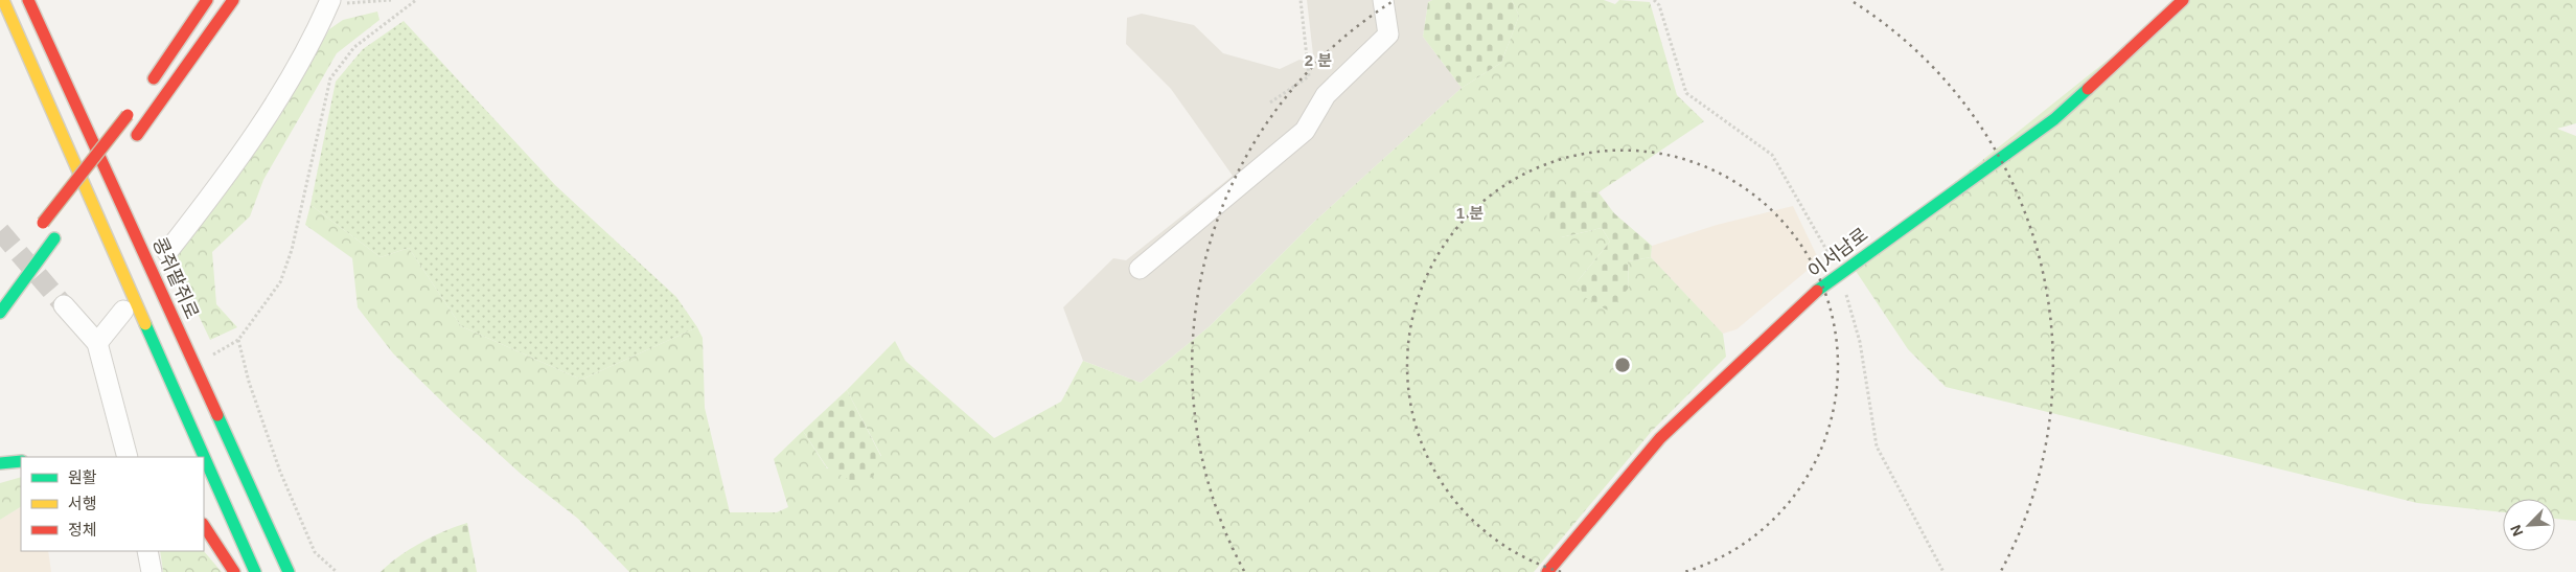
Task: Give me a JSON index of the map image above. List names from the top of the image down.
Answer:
{
  "streets": {
    "main road": ["이서남로", "콩쥐팥쥐로"]
  },
  "legend": ["원활", "서행", "정체"],
  "north": "bottom left",
  "rings": ["2 분", "1 분"]
}
